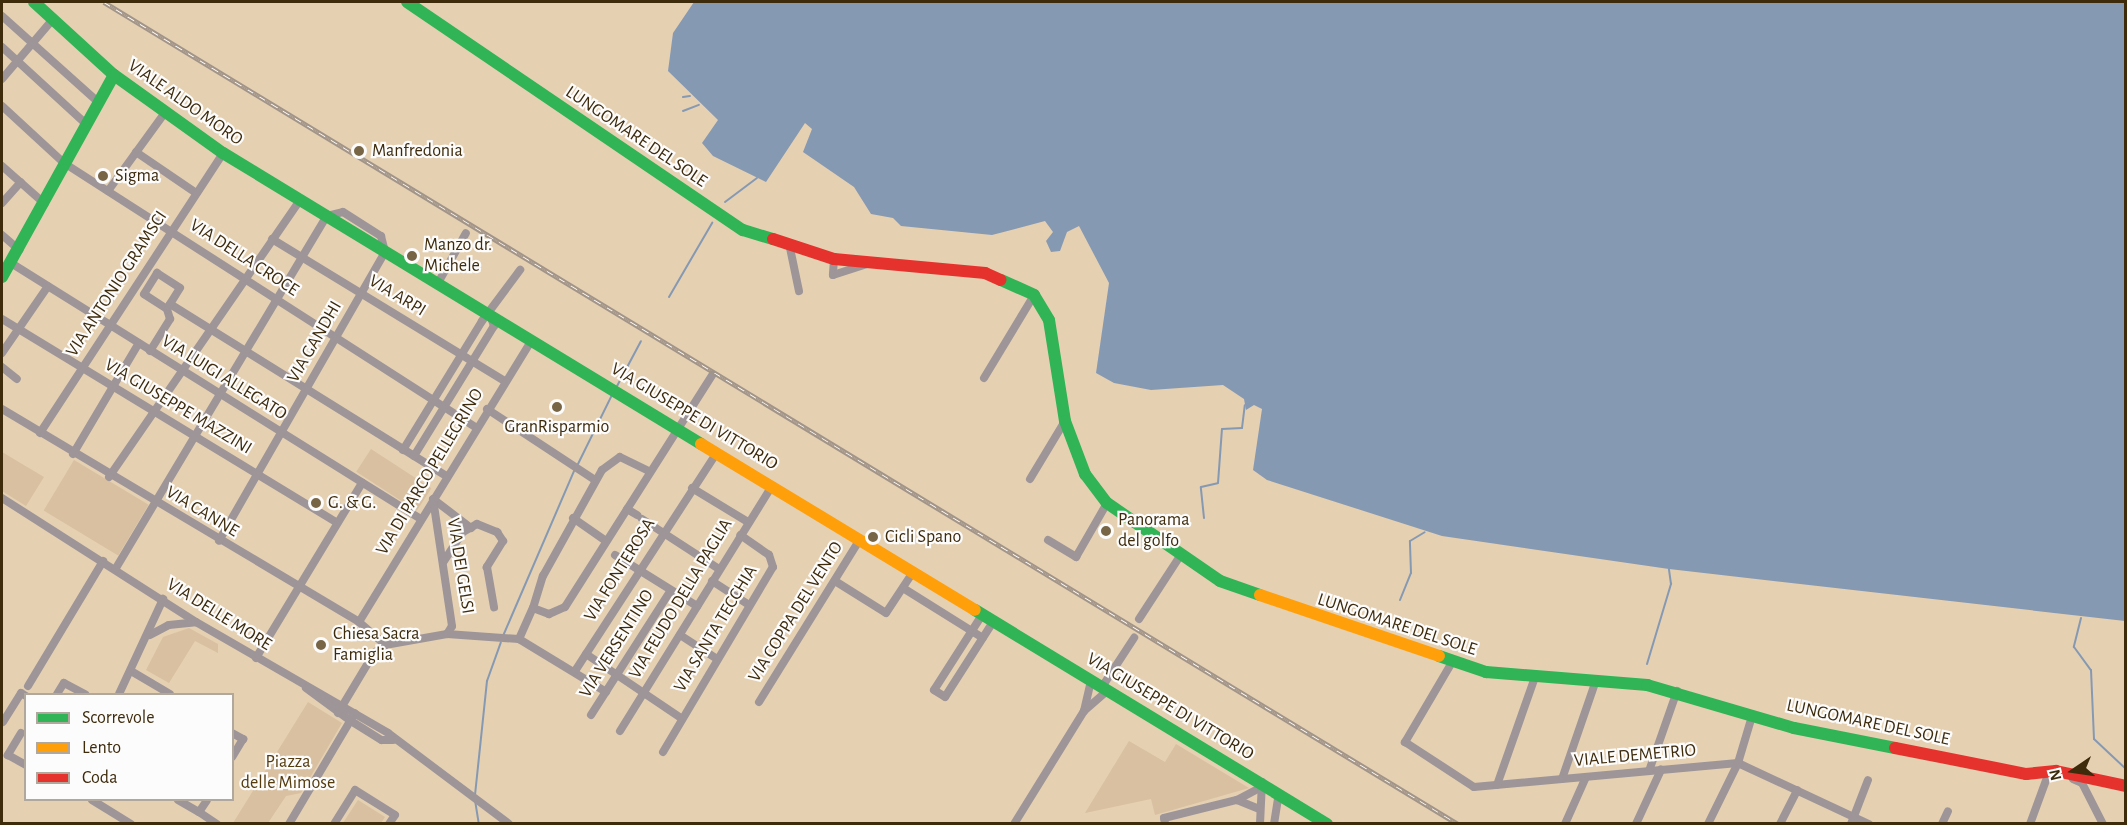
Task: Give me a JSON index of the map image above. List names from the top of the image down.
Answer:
{
  "streets": {
    "street": [
      "VIALE ALDO MORO",
      "LUNGOMARE DEL SOLE",
      "VIA DELLA CROCE",
      "VIA ANTONIO GRAMSCI",
      "VIA ARPI",
      "VIA GANDHI",
      "VIA LUIGI ALLEGATO",
      "VIA GIUSEPPE MAZZINI",
      "VIA GIUSEPPE DI VITTORIO",
      "VIA DI PARCO PELLEGRINO",
      "VIA CANNE",
      "VIA DEI GELSI",
      "VIA FONTEROSA",
      "VIA FEUDO DELLA PAGLIA",
      "VIA COPPA DEL VENTO",
      "VIA DELLE MORE",
      "VIA SANTA TECCHIA",
      "VIA VERSENTINO",
      "VIALE DEMETRIO"
    ]
  },
  "crossings": [
    ["VIALE ALDO MORO", "VIA ANTONIO GRAMSCI"],
    ["VIALE ALDO MORO", "VIA GANDHI"],
    ["VIALE ALDO MORO", "VIA GIUSEPPE DI VITTORIO"],
    ["LUNGOMARE DEL SOLE", "VIALE DEMETRIO"],
    ["VIA DELLA CROCE", "VIA ANTONIO GRAMSCI"],
    ["VIA DELLA CROCE", "VIA GANDHI"],
    ["VIA DELLA CROCE", "VIA DI PARCO PELLEGRINO"],
    ["VIA ANTONIO GRAMSCI", "VIA LUIGI ALLEGATO"],
    ["VIA ANTONIO GRAMSCI", "VIA GIUSEPPE MAZZINI"],
    ["VIA ANTONIO GRAMSCI", "VIA CANNE"],
    ["VIA ARPI", "VIA GANDHI"],
    ["VIA ARPI", "VIA DI PARCO PELLEGRINO"],
    ["VIA GANDHI", "VIA LUIGI ALLEGATO"],
    ["VIA GANDHI", "VIA GIUSEPPE MAZZINI"],
    ["VIA GANDHI", "VIA GIUSEPPE DI VITTORIO"],
    ["VIA GANDHI", "VIA CANNE"],
    ["VIA LUIGI ALLEGATO", "VIA DI PARCO PELLEGRINO"],
    ["VIA GIUSEPPE DI VITTORIO", "VIA DI PARCO PELLEGRINO"],
    ["VIA GIUSEPPE DI VITTORIO", "VIA FONTEROSA"],
    ["VIA GIUSEPPE DI VITTORIO", "VIA FEUDO DELLA PAGLIA"],
    ["VIA GIUSEPPE DI VITTORIO", "VIA COPPA DEL VENTO"],
    ["VIA DI PARCO PELLEGRINO", "VIA CANNE"],
    ["VIA DI PARCO PELLEGRINO", "VIA DEI GELSI"],
    ["VIA CANNE", "VIA DEI GELSI"],
    ["VIA FEUDO DELLA PAGLIA", "VIA SANTA TECCHIA"]
  ],
  "parks": ["Piazza delle Mimose"],
  "places": [
    "Manfredonia",
    "Sigma",
    "Manzo dr. Michele",
    "GranRisparmio",
    "G. & G.",
    "Panorama del golfo",
    "Cicli Spano",
    "Chiesa Sacra Famiglia"
  ],
  "legend": ["Scorrevole", "Lento", "Coda"],
  "north": "left"
}
